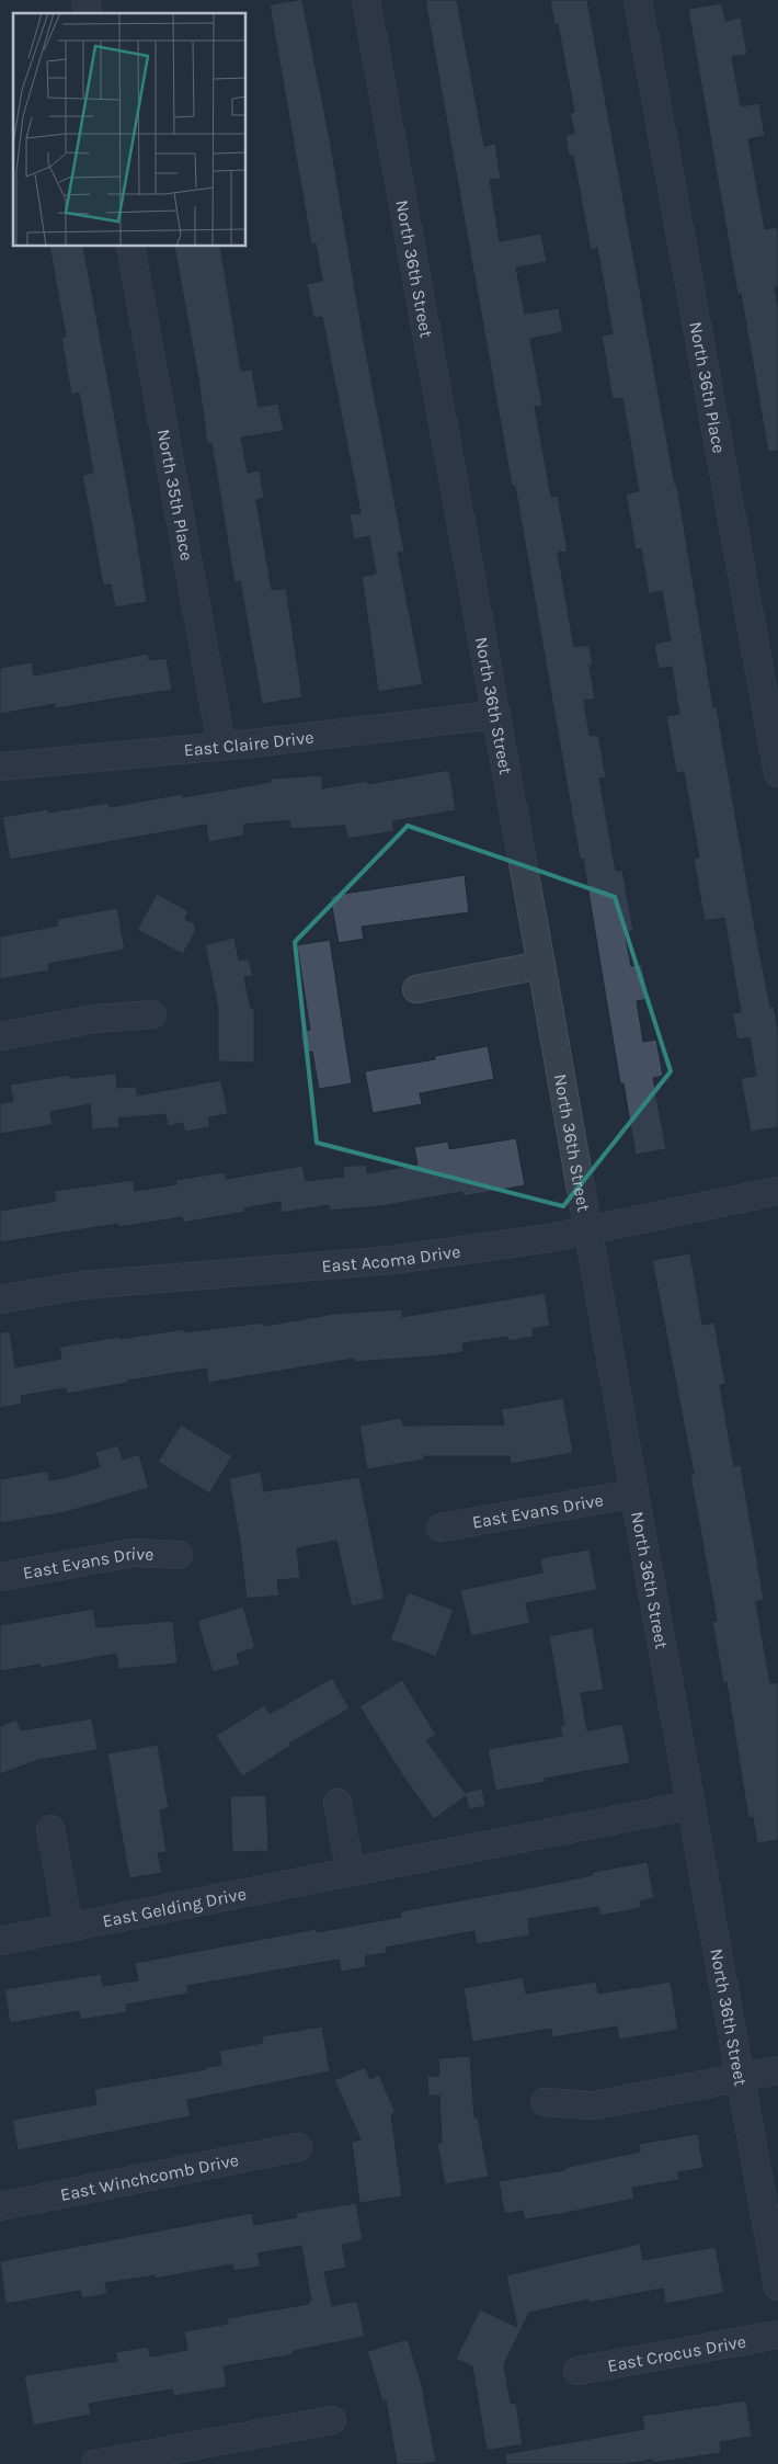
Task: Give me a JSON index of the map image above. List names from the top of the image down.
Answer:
{
  "streets": {
    "street": [
      "North 36th Street",
      "North 36th Place",
      "North 35th Place",
      "East Claire Drive",
      "East Acoma Drive",
      "East Evans Drive",
      "East Gelding Drive",
      "East Winchcomb Drive",
      "East Crocus Drive"
    ]
  },
  "crossings": [
    ["North 36th Street", "East Claire Drive"],
    ["North 36th Street", "East Acoma Drive"],
    ["North 36th Street", "East Evans Drive"],
    ["North 36th Street", "East Gelding Drive"],
    ["North 35th Place", "East Claire Drive"]
  ]
}
